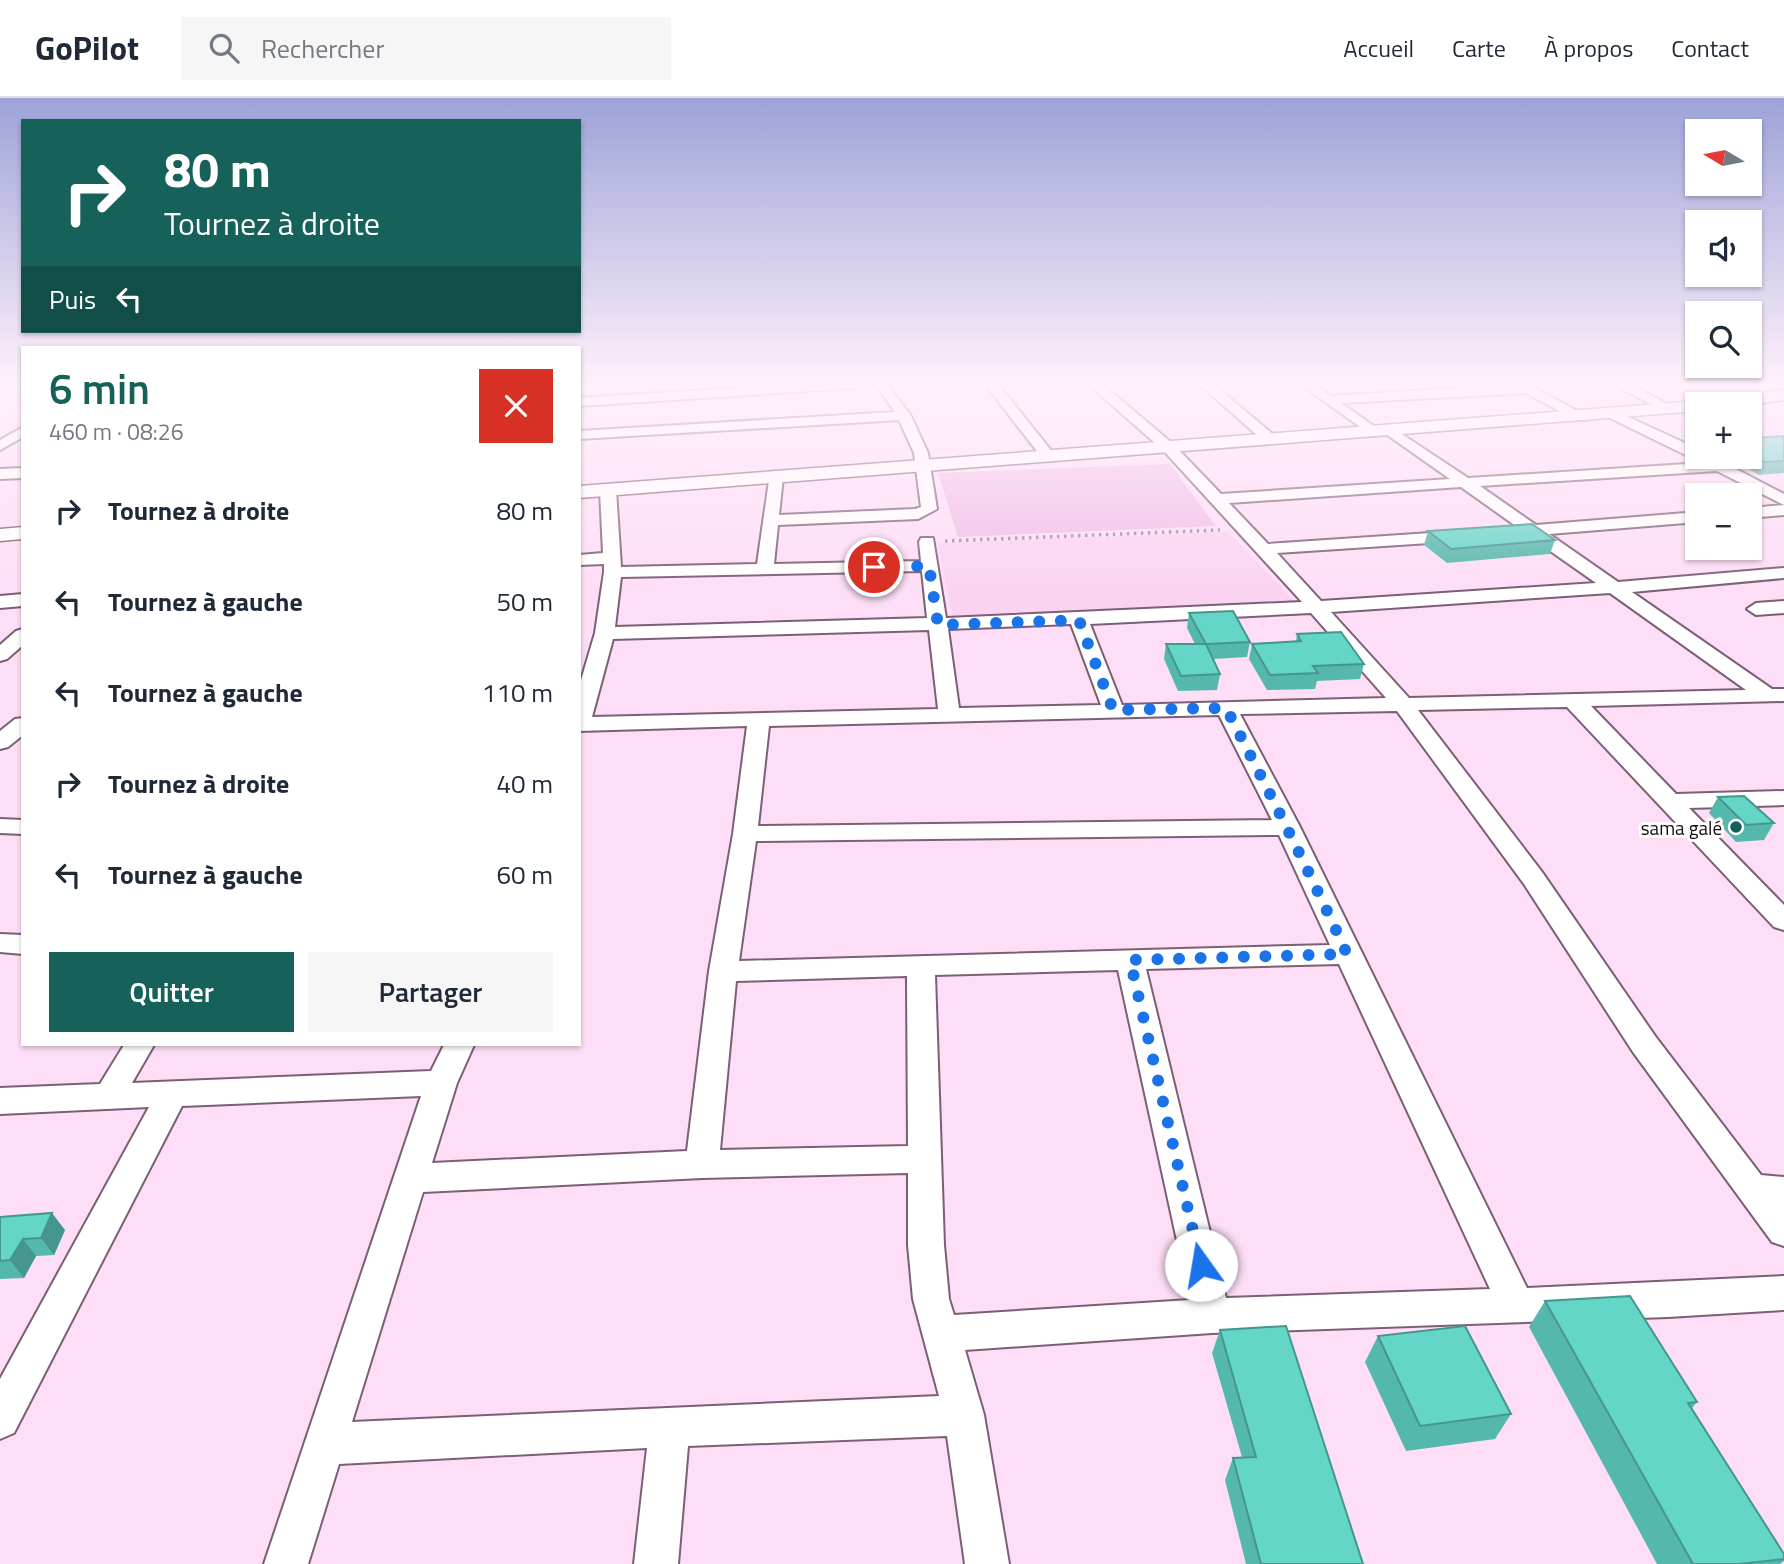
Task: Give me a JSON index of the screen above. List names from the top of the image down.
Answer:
{
  "places": ["sama galé"],
  "north": "left",
  "page": {
    "header": "GoPilot",
    "search": "Rechercher",
    "nav": [
      "Accueil",
      "Carte",
      "À propos",
      "Contact"
    ],
    "map_buttons": ["+", "−"],
    "turn": ["80 m", "Tournez à droite"],
    "then": "Puis",
    "heading": ["6 min", "460 m · 08:26"],
    "list": [
      {
        "name": "Tournez à droite",
        "value": "80 m"
      },
      {
        "name": "Tournez à gauche",
        "value": "50 m"
      },
      {
        "name": "Tournez à gauche",
        "value": "110 m"
      },
      {
        "name": "Tournez à droite",
        "value": "40 m"
      },
      {
        "name": "Tournez à gauche",
        "value": "60 m"
      }
    ],
    "buttons": ["Quitter", "Partager"]
  }
}
